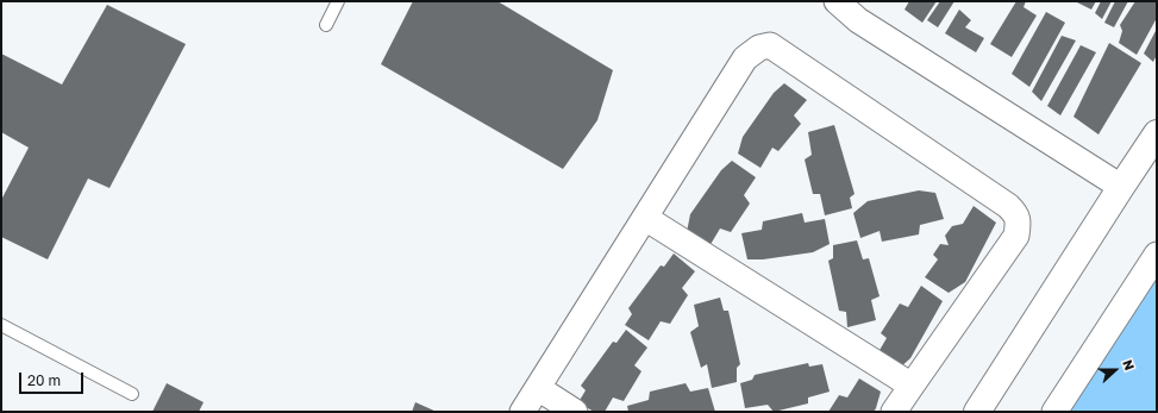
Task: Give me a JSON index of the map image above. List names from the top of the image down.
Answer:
{
  "scale_bar": "20 m",
  "north": "right"
}
